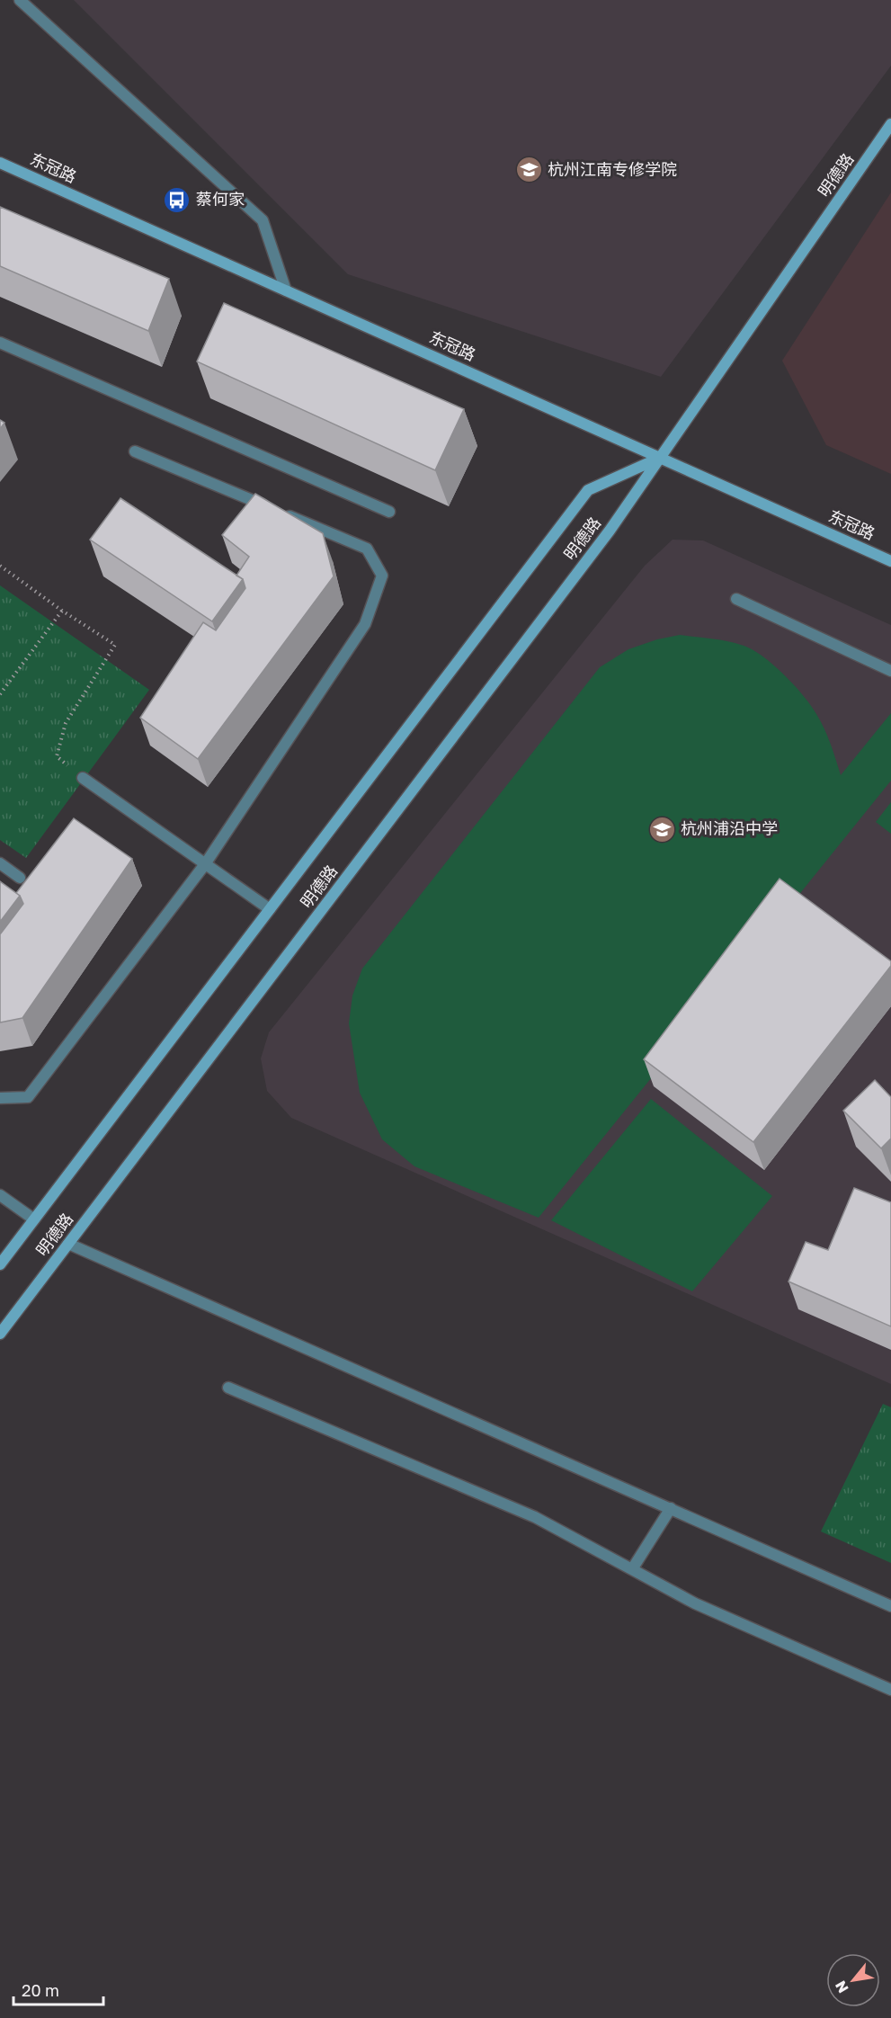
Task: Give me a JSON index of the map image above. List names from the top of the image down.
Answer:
{
  "streets": {
    "street": ["东冠路", "明德路"]
  },
  "crossings": [
    ["东冠路", "明德路"]
  ],
  "places": {
    "school or university": ["杭州江南专修学院", "杭州浦沿中学"],
    "bus stop": ["蔡何家"]
  },
  "scale_bar": "20 m",
  "north": "bottom left"
}
